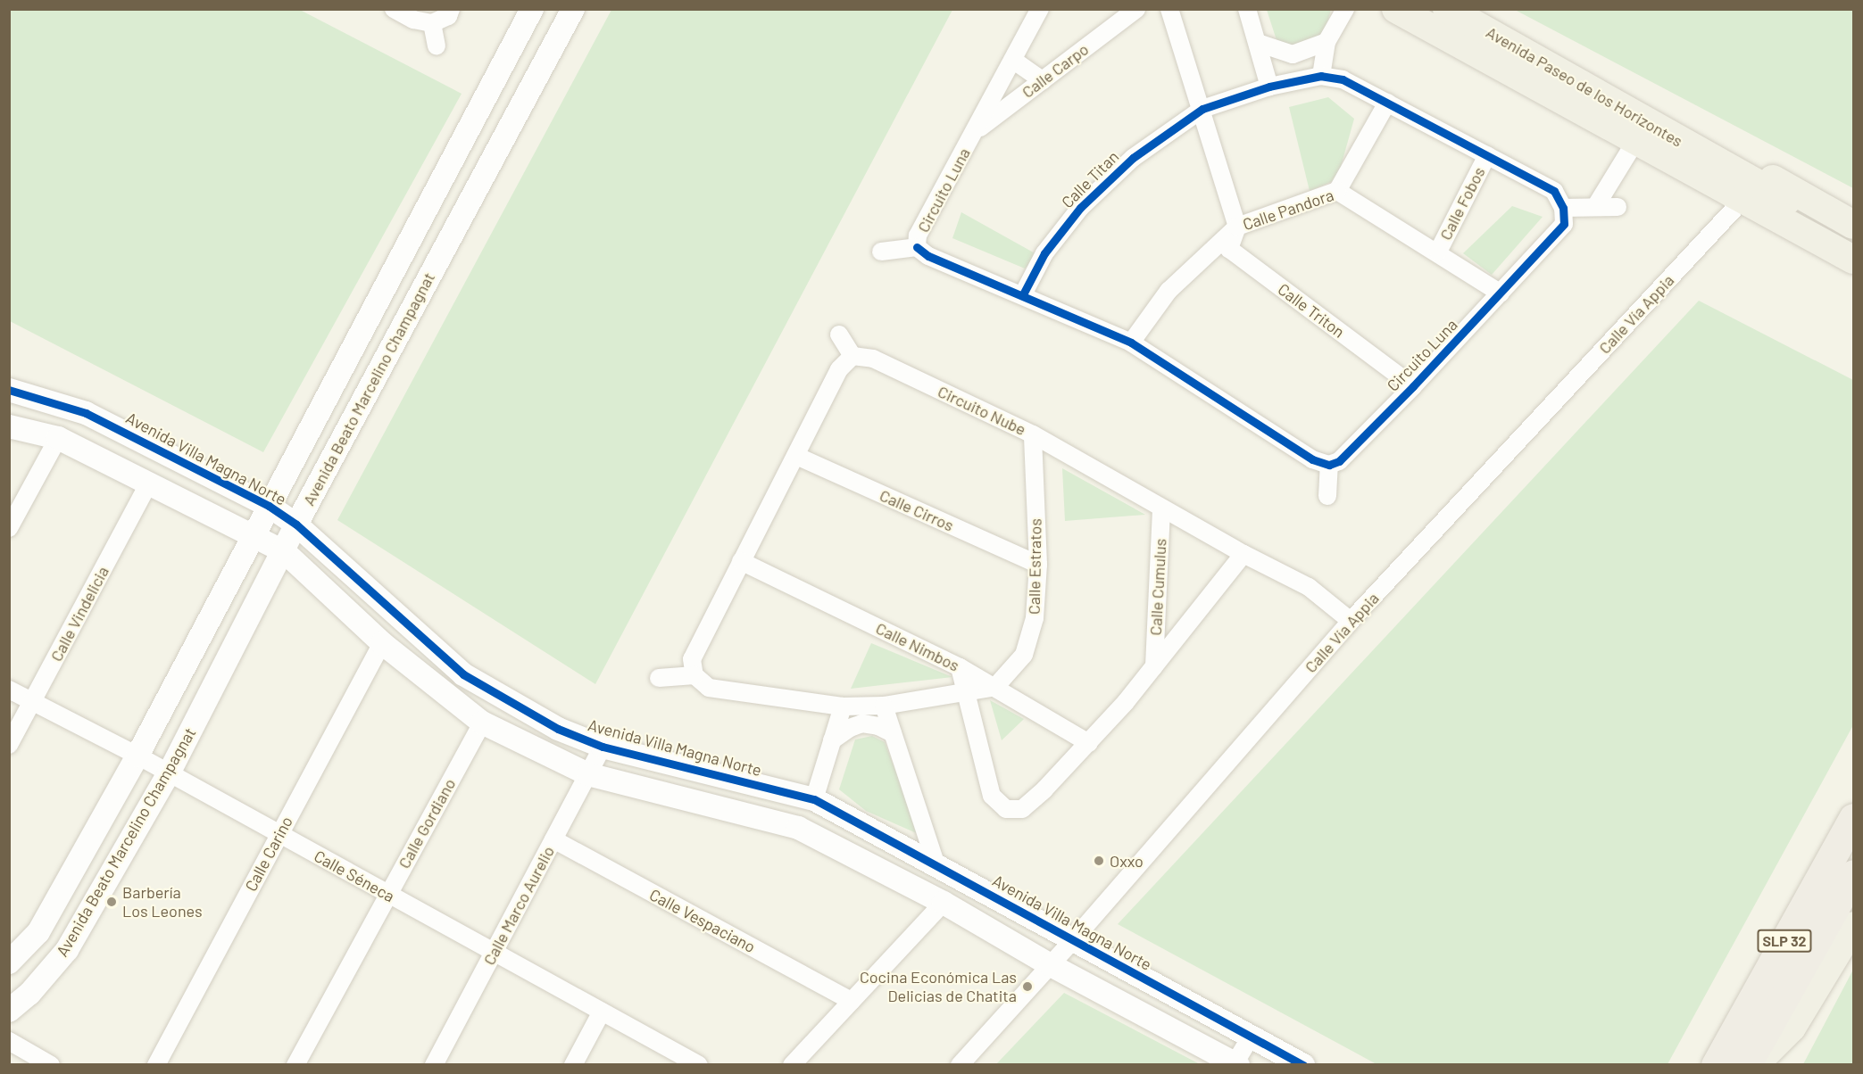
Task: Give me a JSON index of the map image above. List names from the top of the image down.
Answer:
{
  "streets": {
    "highway": ["SLP 32"],
    "main road": ["Avenida Paseo de los Horizontes"],
    "street": [
      "Calle Carpo",
      "Calle Titan",
      "Circuito Luna",
      "Calle Fobos",
      "Calle Pandora",
      "Calle Triton",
      "Calle Vía Appia",
      "Avenida Beato Marcelino Champagnat",
      "Circuito Nube",
      "Avenida Villa Magna Norte",
      "Calle Cirros",
      "Calle Estratos",
      "Calle Cumulus",
      "Calle Vindelicia",
      "Calle Nimbos",
      "Calle Gordiano",
      "Calle Carino",
      "Calle Séneca",
      "Calle Marco Aurelio",
      "Calle Vespaciano"
    ]
  },
  "crossings": [
    ["Calle Carpo", "Circuito Luna"],
    ["Calle Titan", "Circuito Luna"],
    ["Circuito Luna", "Calle Pandora"],
    ["Circuito Luna", "Calle Triton"],
    ["Calle Fobos", "Calle Pandora"],
    ["Calle Pandora", "Calle Triton"],
    ["Calle Vía Appia", "Circuito Nube"],
    ["Calle Vía Appia", "Avenida Villa Magna Norte"],
    ["Avenida Beato Marcelino Champagnat", "Avenida Villa Magna Norte"],
    ["Avenida Beato Marcelino Champagnat", "Calle Séneca"],
    ["Circuito Nube", "Calle Estratos"],
    ["Circuito Nube", "Calle Cumulus"],
    ["Avenida Villa Magna Norte", "Calle Marco Aurelio"],
    ["Calle Cirros", "Calle Estratos"],
    ["Calle Estratos", "Calle Nimbos"],
    ["Calle Vindelicia", "Calle Séneca"],
    ["Calle Gordiano", "Calle Séneca"],
    ["Calle Carino", "Calle Séneca"],
    ["Calle Séneca", "Calle Marco Aurelio"],
    ["Calle Marco Aurelio", "Calle Vespaciano"]
  ],
  "places": ["Oxxo", "Barbería Los Leones", "Cocina Económica Las Delicias de Chatita"]
}
